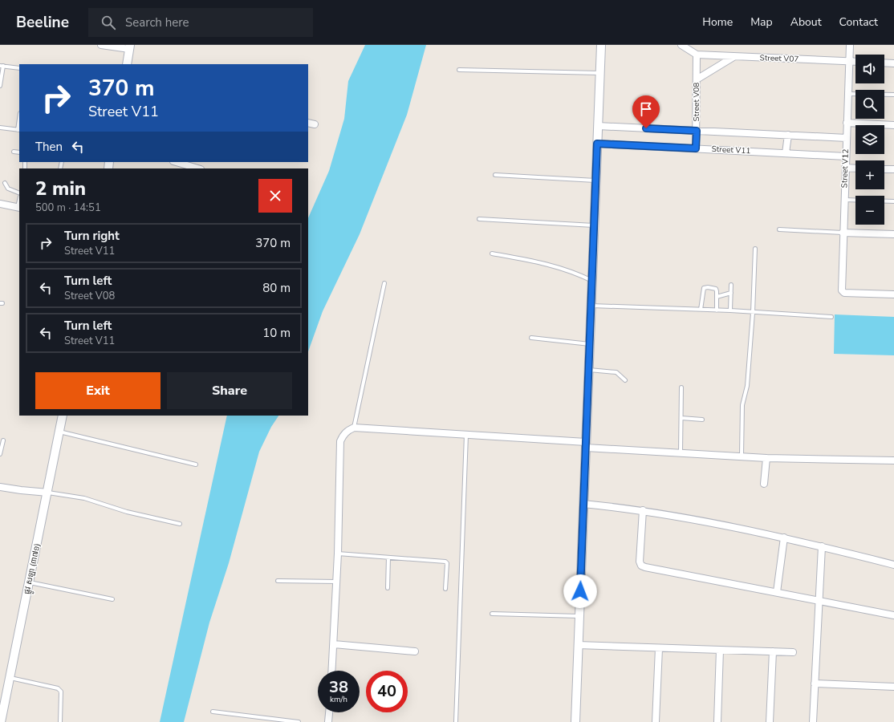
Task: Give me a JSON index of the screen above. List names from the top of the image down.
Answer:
{
  "streets": {
    "street": [
      "Street V07",
      "Street V08",
      "Street V11",
      "Street V12",
      "ផ្លូវ សឡា (៣៧១)"
    ]
  },
  "crossings": [
    ["Street V07", "Street V08"],
    ["Street V07", "Street V12"],
    ["Street V08", "Street V11"],
    ["Street V11", "Street V12"]
  ],
  "page": {
    "header": "Beeline",
    "search": "Search here",
    "nav": [
      "Home",
      "Map",
      "About",
      "Contact"
    ],
    "map_buttons": ["+", "−"],
    "turn": ["370 m", "Street V11"],
    "then": "Then",
    "heading": ["2 min", "500 m · 14:51"],
    "list": [
      {
        "name": "Turn right",
        "note": "Street V11",
        "value": "370 m"
      },
      {
        "name": "Turn left",
        "note": "Street V08",
        "value": "80 m"
      },
      {
        "name": "Turn left",
        "note": "Street V11",
        "value": "10 m"
      }
    ],
    "buttons": ["Exit", "Share"],
    "speed": "38 km/h",
    "limit": "40"
  }
}
